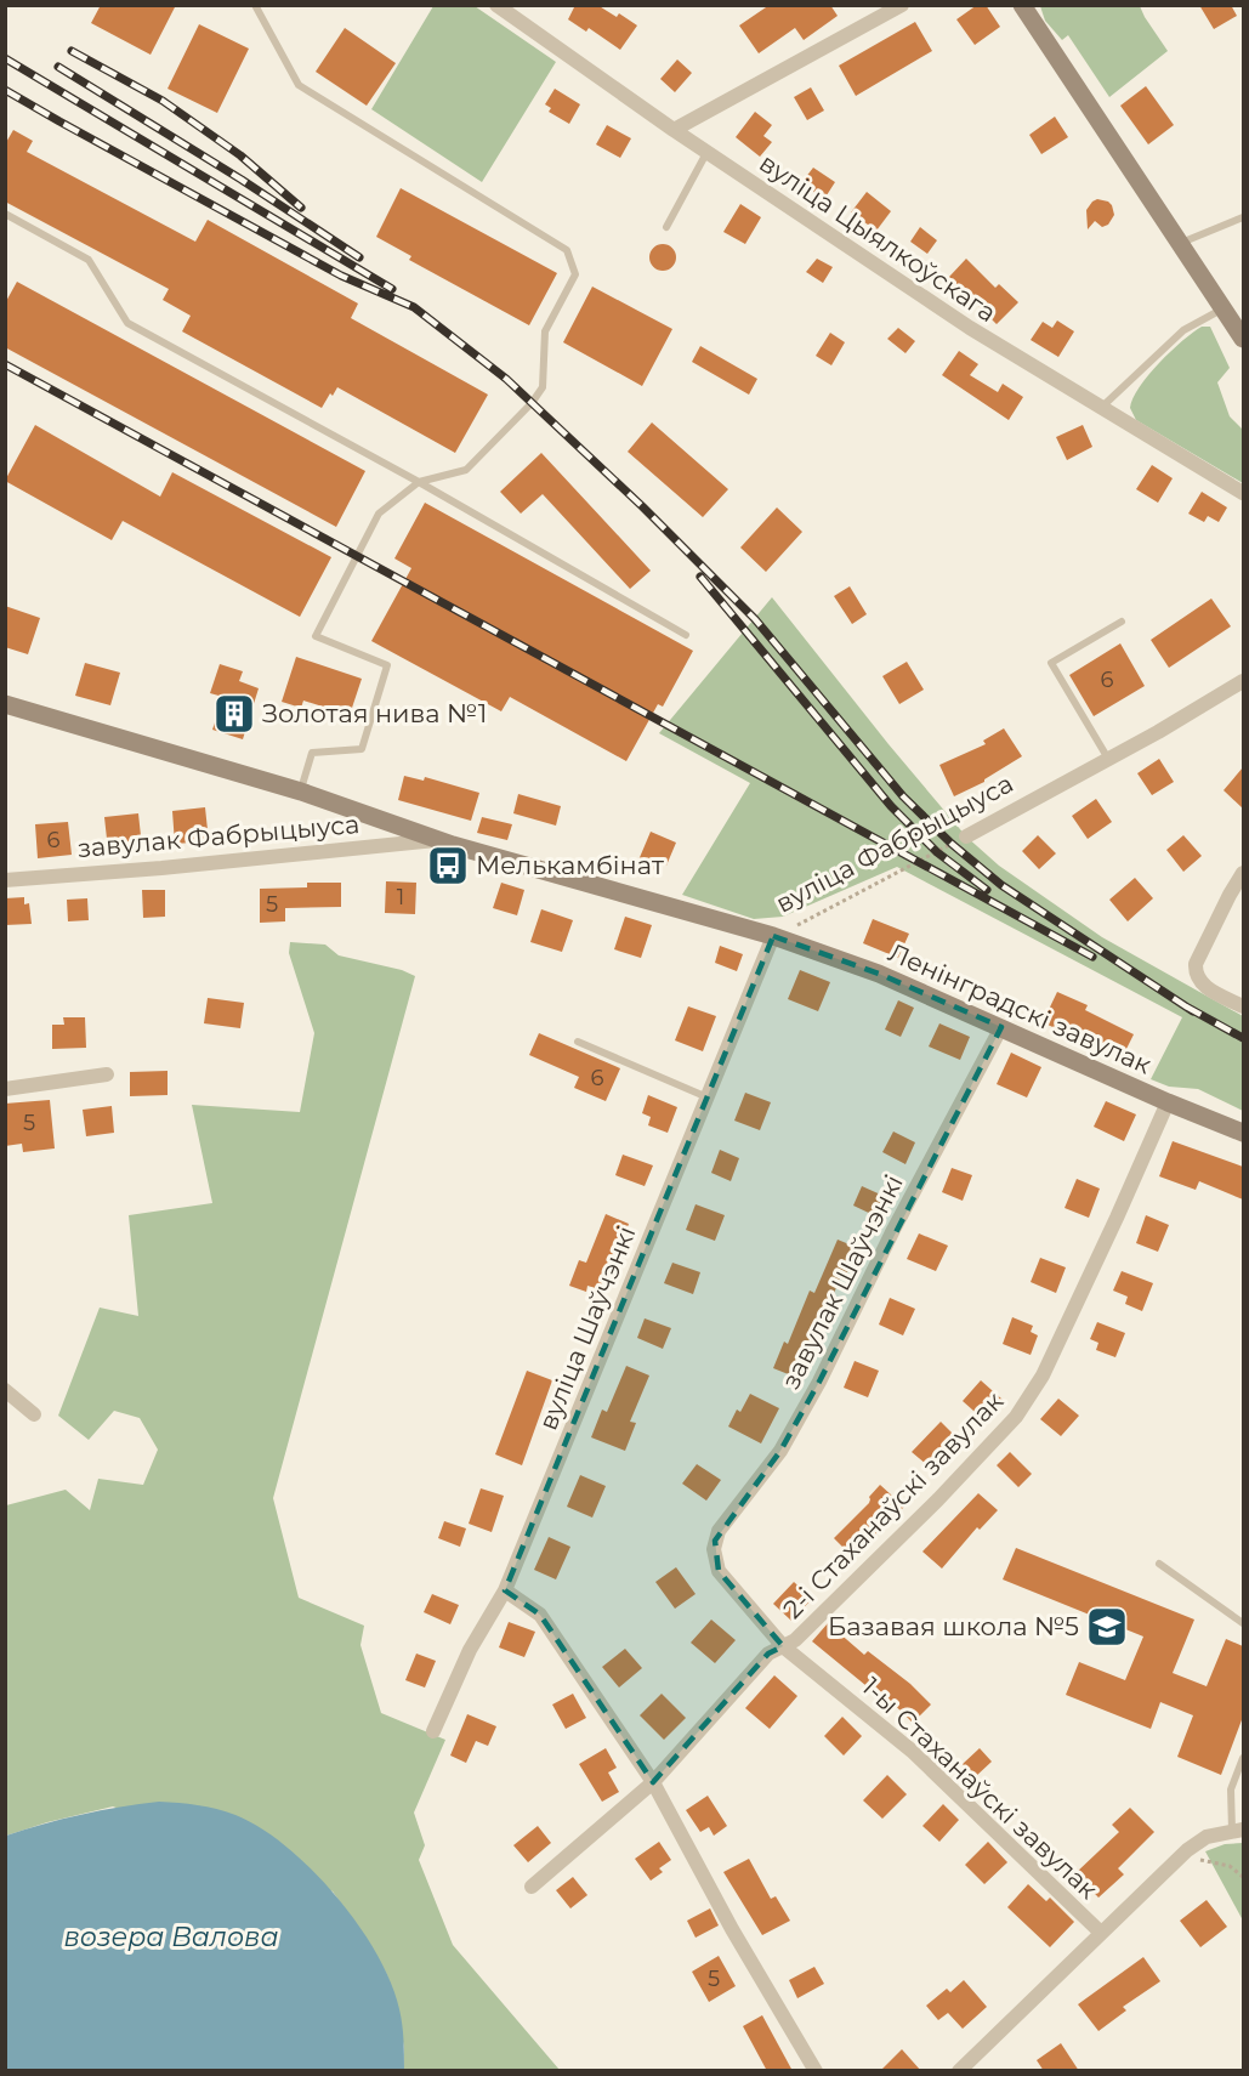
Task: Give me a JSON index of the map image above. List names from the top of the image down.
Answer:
{
  "streets": {
    "street": [
      "вуліца Цыялкоўскага",
      "завулак Фабрыцыуса",
      "вуліца Фабрыцыуса",
      "Ленінградскі завулак",
      "завулак Шаўчэнкі",
      "вуліца Шаўчэнкі",
      "2-і Стаханаўскі завулак",
      "1-ы Стаханаўскі завулак"
    ]
  },
  "crossings": [
    ["завулак Фабрыцыуса", "вуліца Фабрыцыуса"],
    ["вуліца Фабрыцыуса", "Ленінградскі завулак"],
    ["вуліца Фабрыцыуса", "вуліца Шаўчэнкі"],
    ["Ленінградскі завулак", "завулак Шаўчэнкі"],
    ["Ленінградскі завулак", "вуліца Шаўчэнкі"],
    ["Ленінградскі завулак", "2-і Стаханаўскі завулак"],
    ["завулак Шаўчэнкі", "1-ы Стаханаўскі завулак"],
    ["2-і Стаханаўскі завулак", "1-ы Стаханаўскі завулак"]
  ],
  "water": ["возера Валова"],
  "places": {
    "building": ["Золотая нива №1"],
    "bus stop": ["Мелькамбінат"],
    "school or university": ["Базавая школа №5"]
  },
  "house_numbers": [
    "6",
    "6",
    "1",
    "5",
    "6",
    "5",
    "5"
  ]
}
